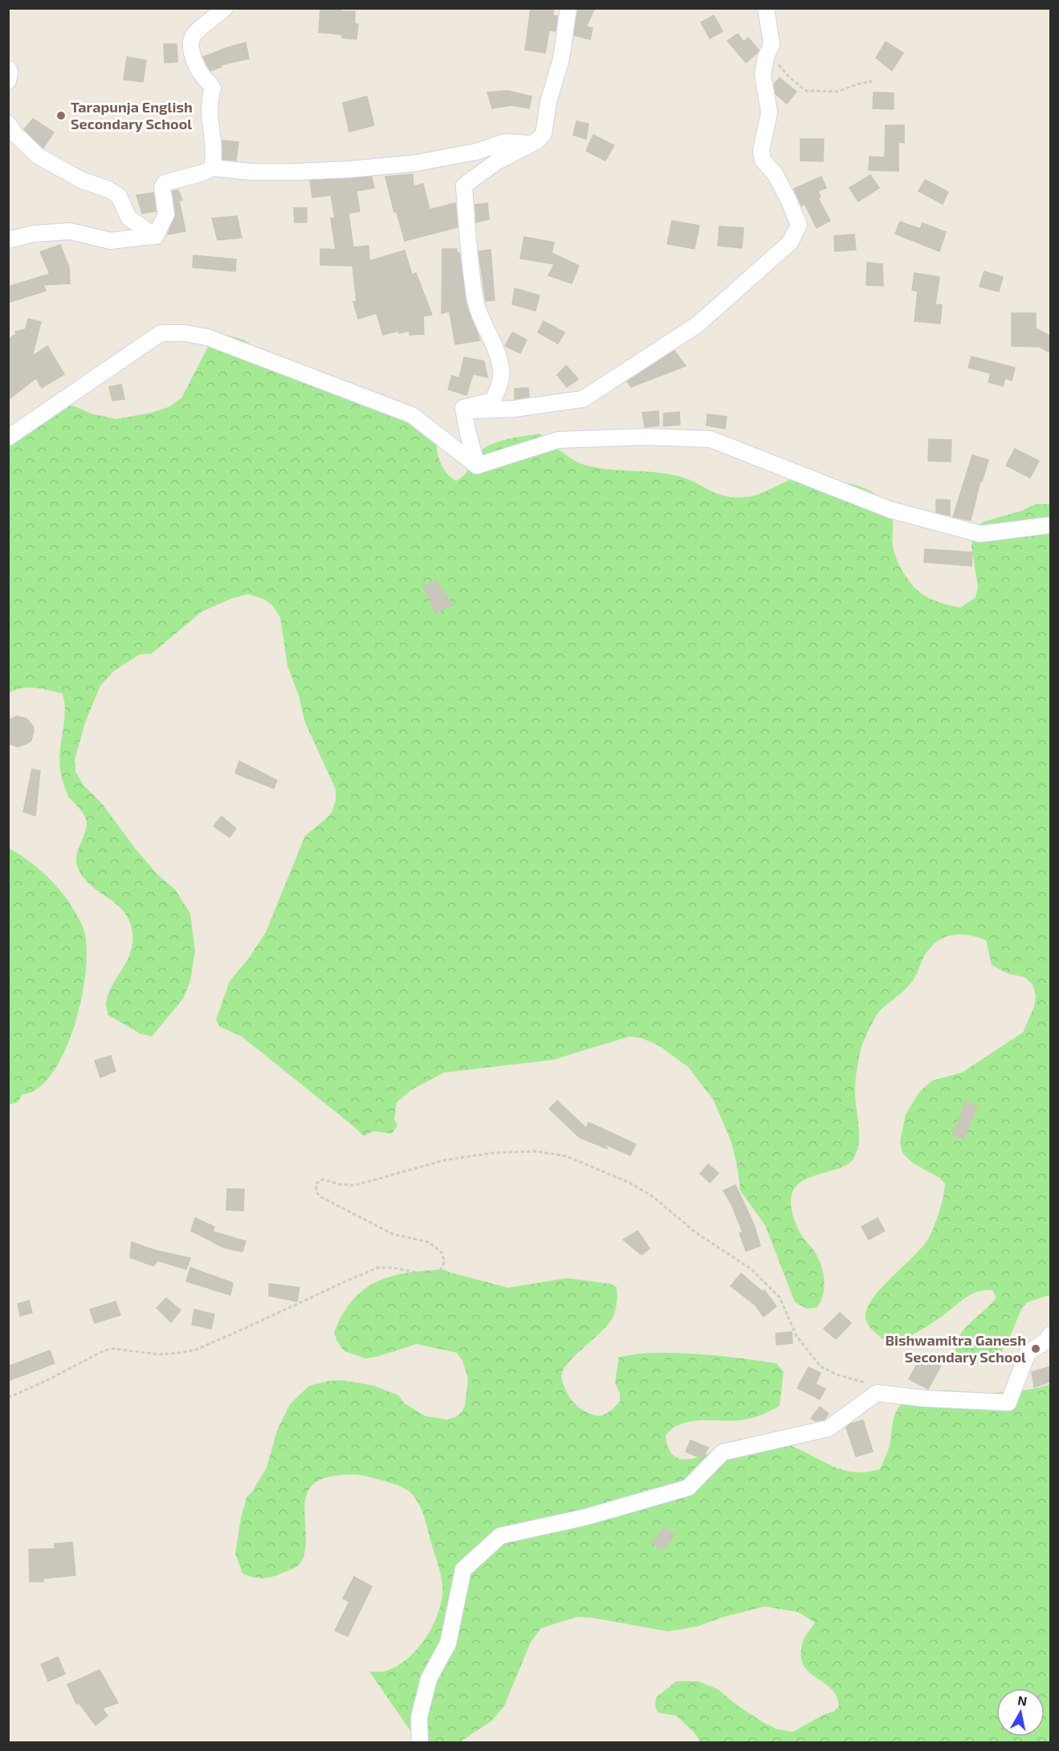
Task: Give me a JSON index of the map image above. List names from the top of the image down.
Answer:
{
  "places": ["Tarapunja English Secondary School", "Bishwamitra Ganesh Secondary School"],
  "north": "top"
}
